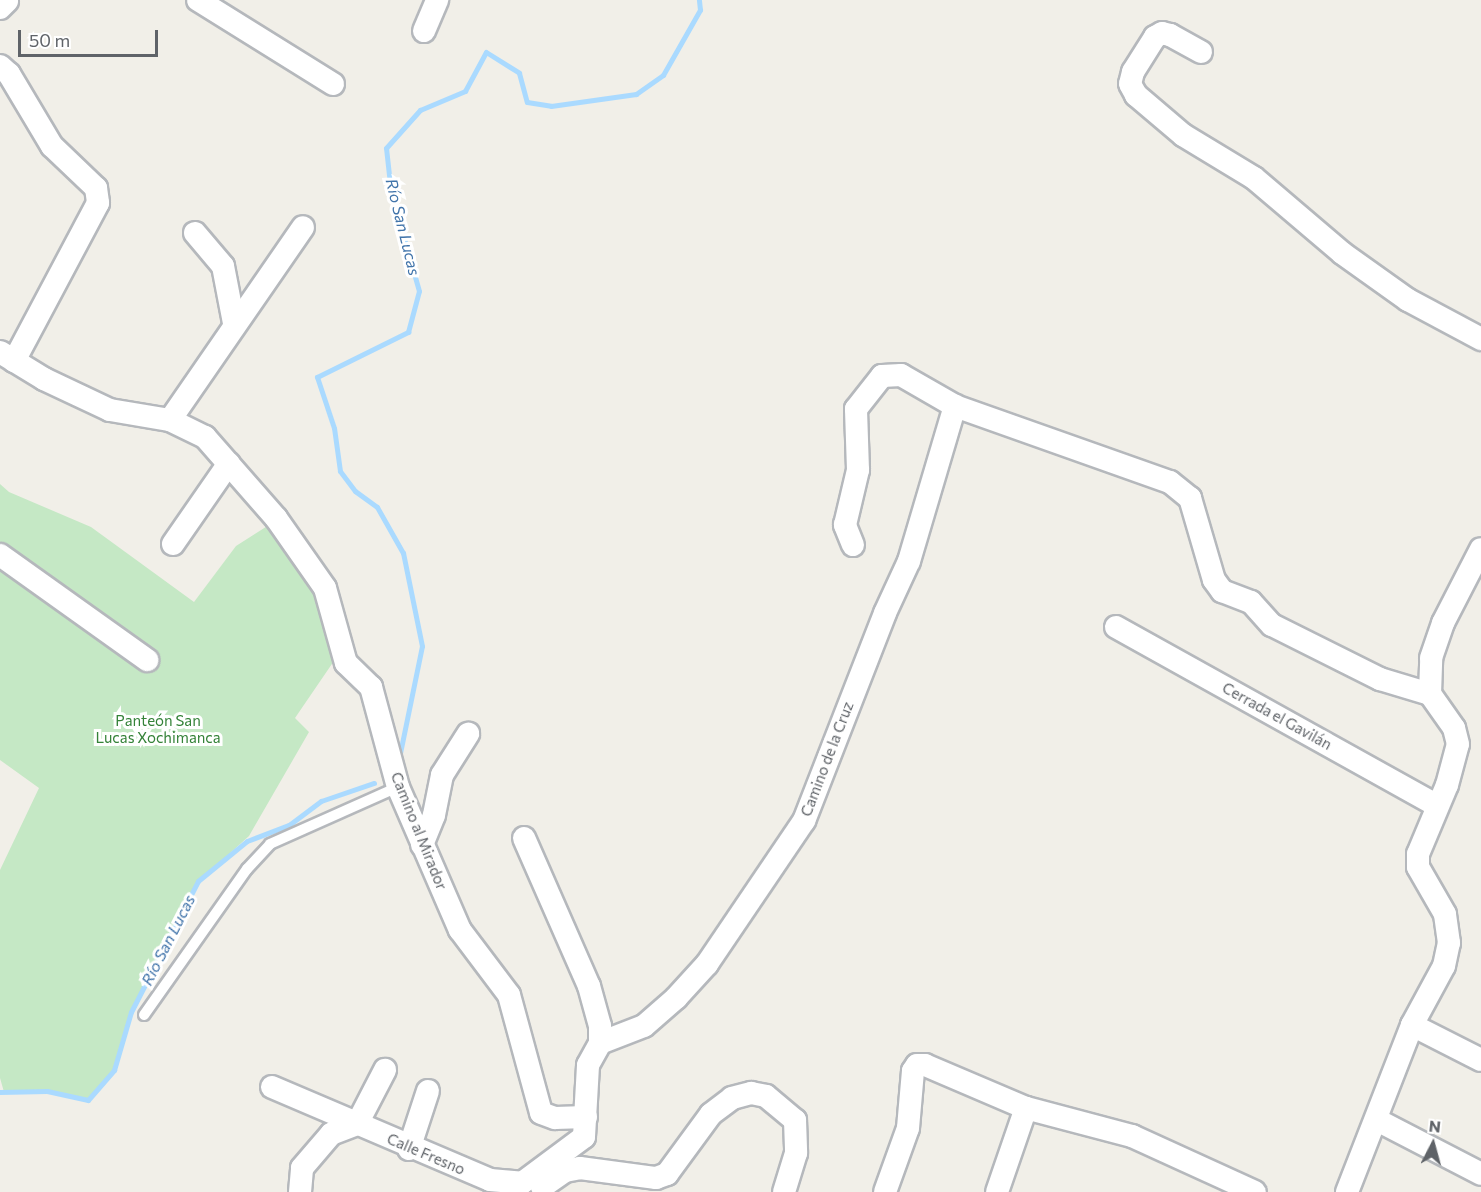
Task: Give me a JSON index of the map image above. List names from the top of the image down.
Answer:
{
  "streets": {
    "street": [
      "Cerrada el Gavilán",
      "Camino de la Cruz",
      "Camino al Mirador",
      "Calle Fresno"
    ]
  },
  "water": ["Río San Lucas"],
  "parks": ["Panteón San Lucas Xochimanca"],
  "scale_bar": "50 m",
  "north": "top"
}
